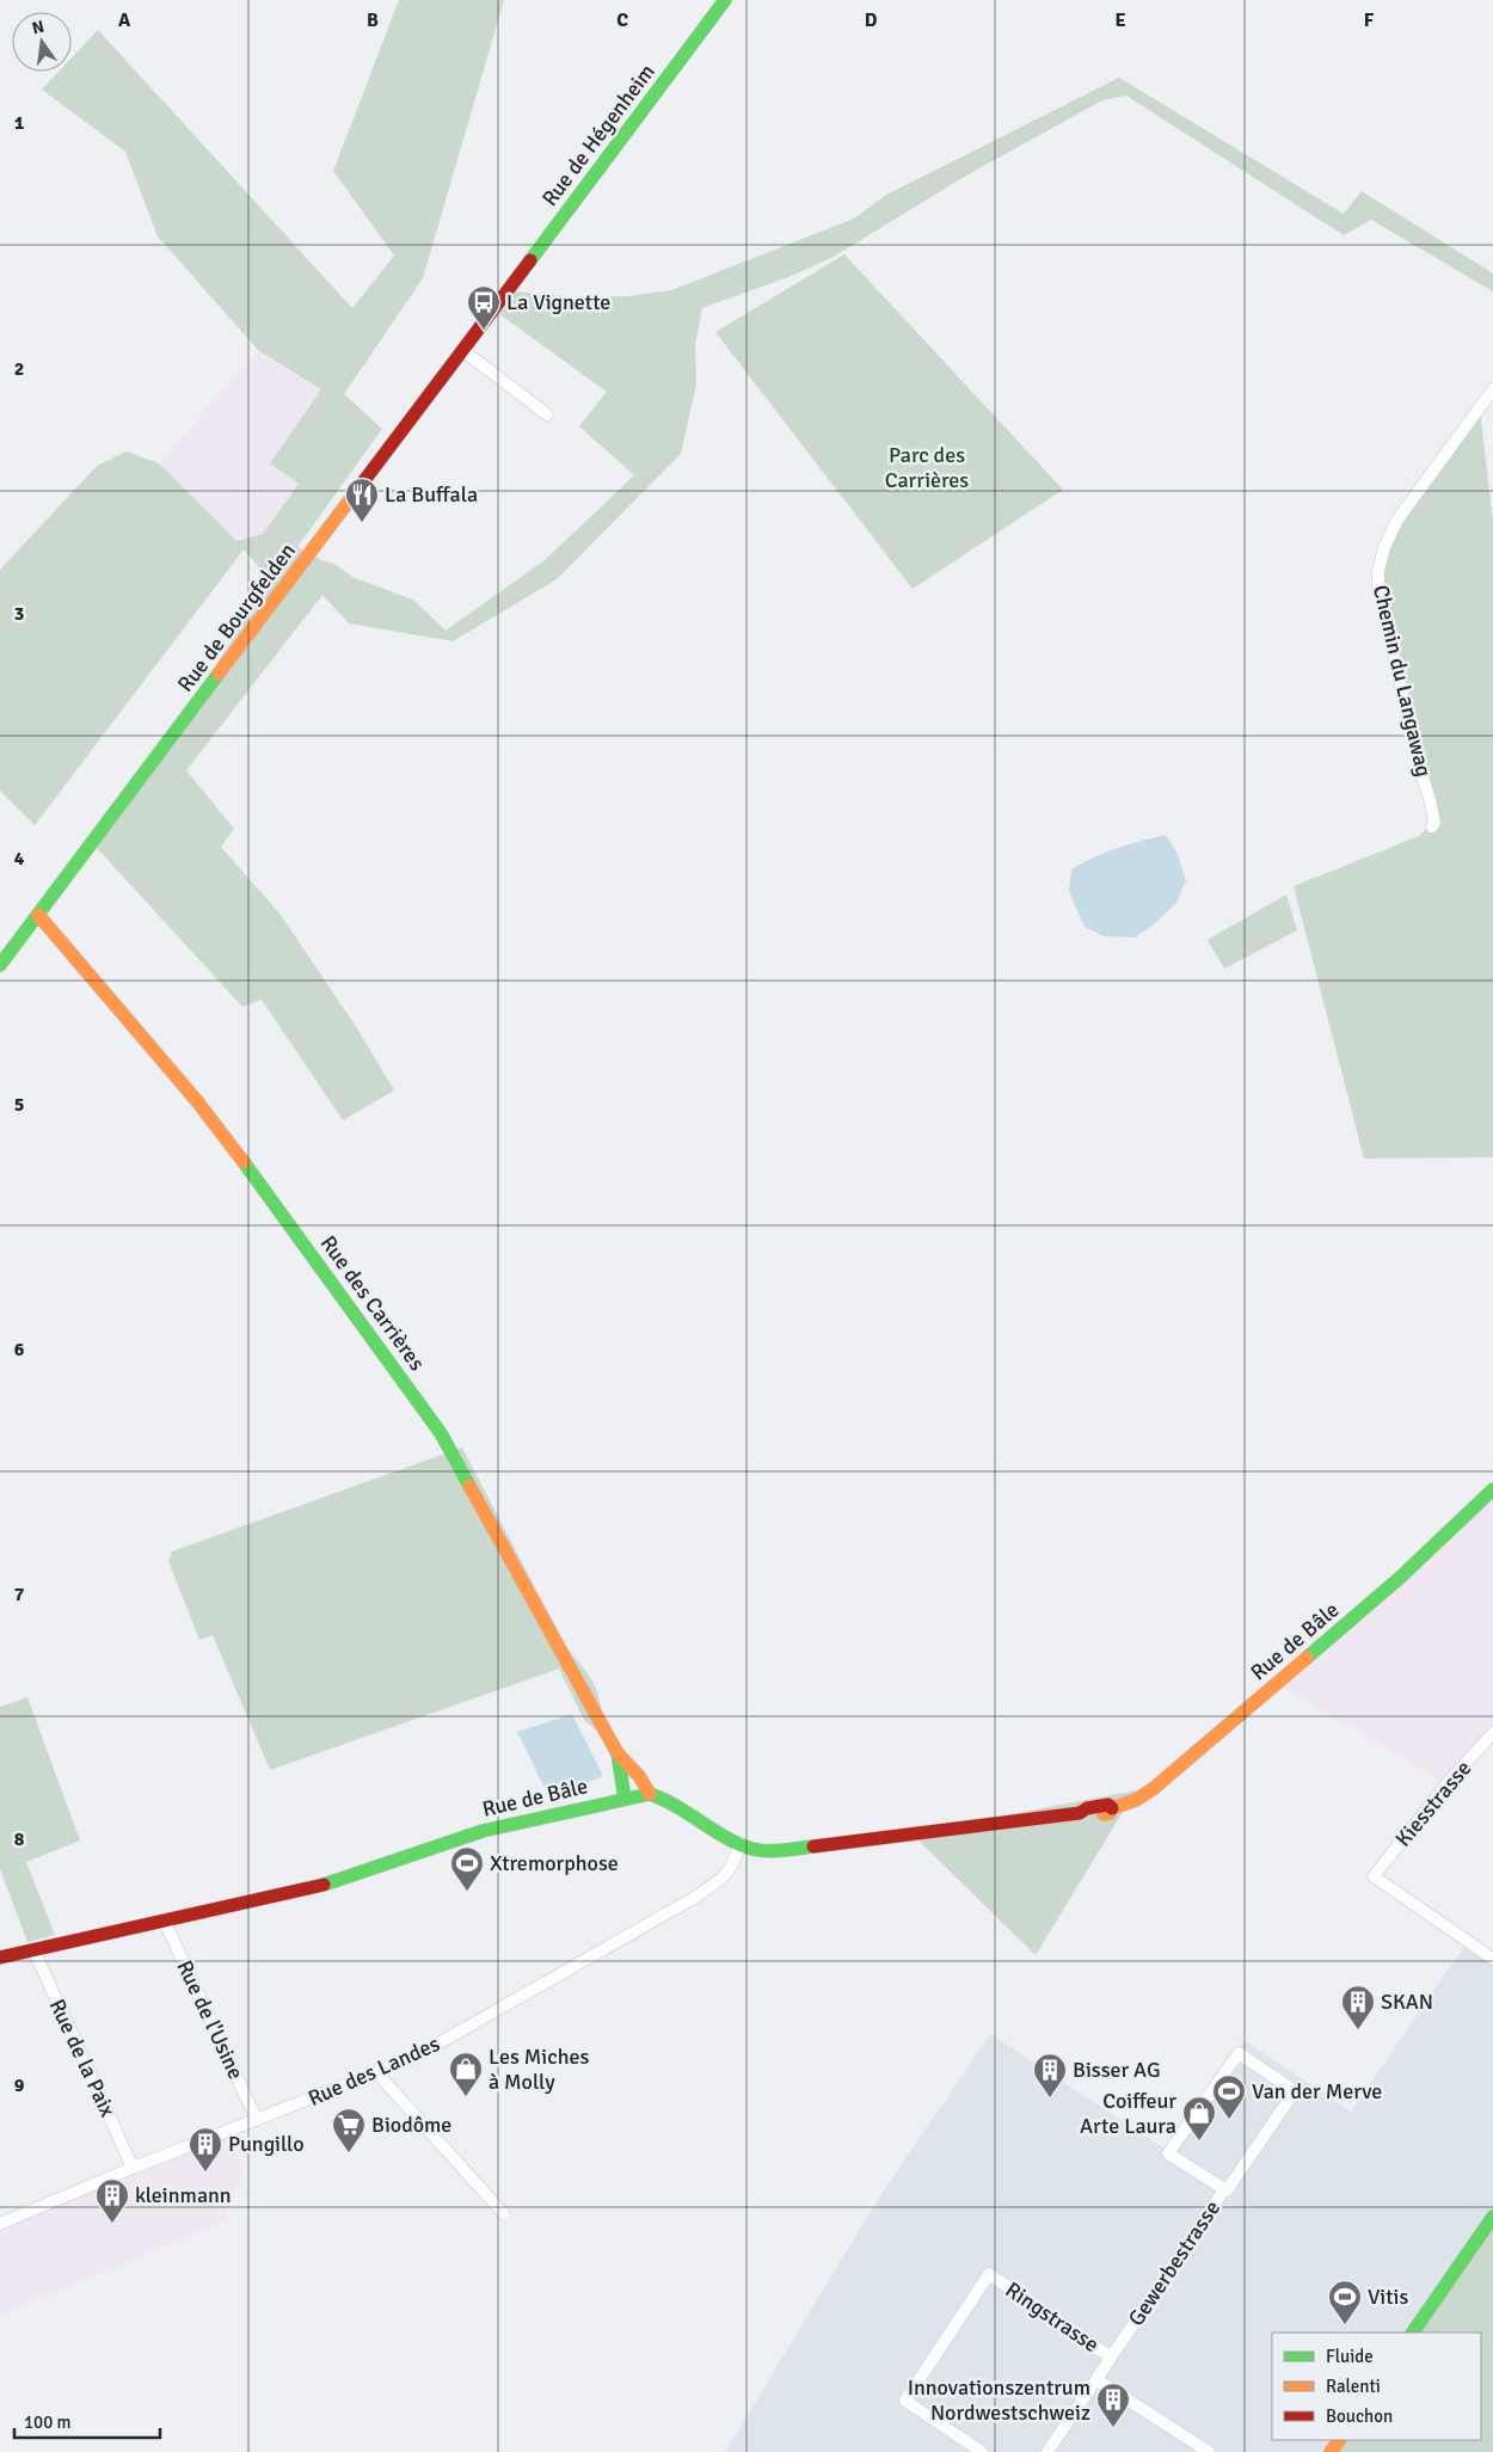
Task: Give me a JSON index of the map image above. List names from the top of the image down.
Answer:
{
  "streets": {
    "street": [
      "Rue de Hégenheim",
      "Rue de Bourgfelden",
      "Chemin du Langawag",
      "Rue des Carrières",
      "Rue de Bâle",
      "Kiesstrasse",
      "Rue de l'Usine",
      "Rue de la Paix",
      "Rue des Landes",
      "Gewerbestrasse",
      "Ringstrasse"
    ]
  },
  "crossings": [
    ["Rue de Hégenheim", "Rue de Bourgfelden"],
    ["Rue de Bourgfelden", "Rue des Carrières"],
    ["Rue des Carrières", "Rue de Bâle"],
    ["Rue de Bâle", "Rue de l'Usine"],
    ["Rue de Bâle", "Rue de la Paix"],
    ["Rue de Bâle", "Rue des Landes"],
    ["Rue de l'Usine", "Rue des Landes"],
    ["Rue de la Paix", "Rue des Landes"],
    ["Gewerbestrasse", "Ringstrasse"]
  ],
  "parks": ["Parc des Carrières"],
  "places": {
    "bus stop": ["La Vignette"],
    "restaurant": ["La Buffala"],
    "sports": ["Xtremorphose", "Van der Merve", "Vitis"],
    "building": [
      "SKAN",
      "Bisser AG",
      "Pungillo",
      "kleinmann",
      "Innovationszentrum Nordwestschweiz"
    ],
    "shop": ["Les Miches à Molly", "Coiffeur Arte Laura"],
    "supermarket": ["Biodôme"]
  },
  "legend": ["Fluide", "Ralenti", "Bouchon"],
  "scale_bar": "100 m",
  "north": "top",
  "grid": {
    "columns": [
      "A",
      "B",
      "C",
      "D",
      "E",
      "F"
    ],
    "rows": [
      "1",
      "2",
      "3",
      "4",
      "5",
      "6",
      "7",
      "8",
      "9"
    ]
  }
}
